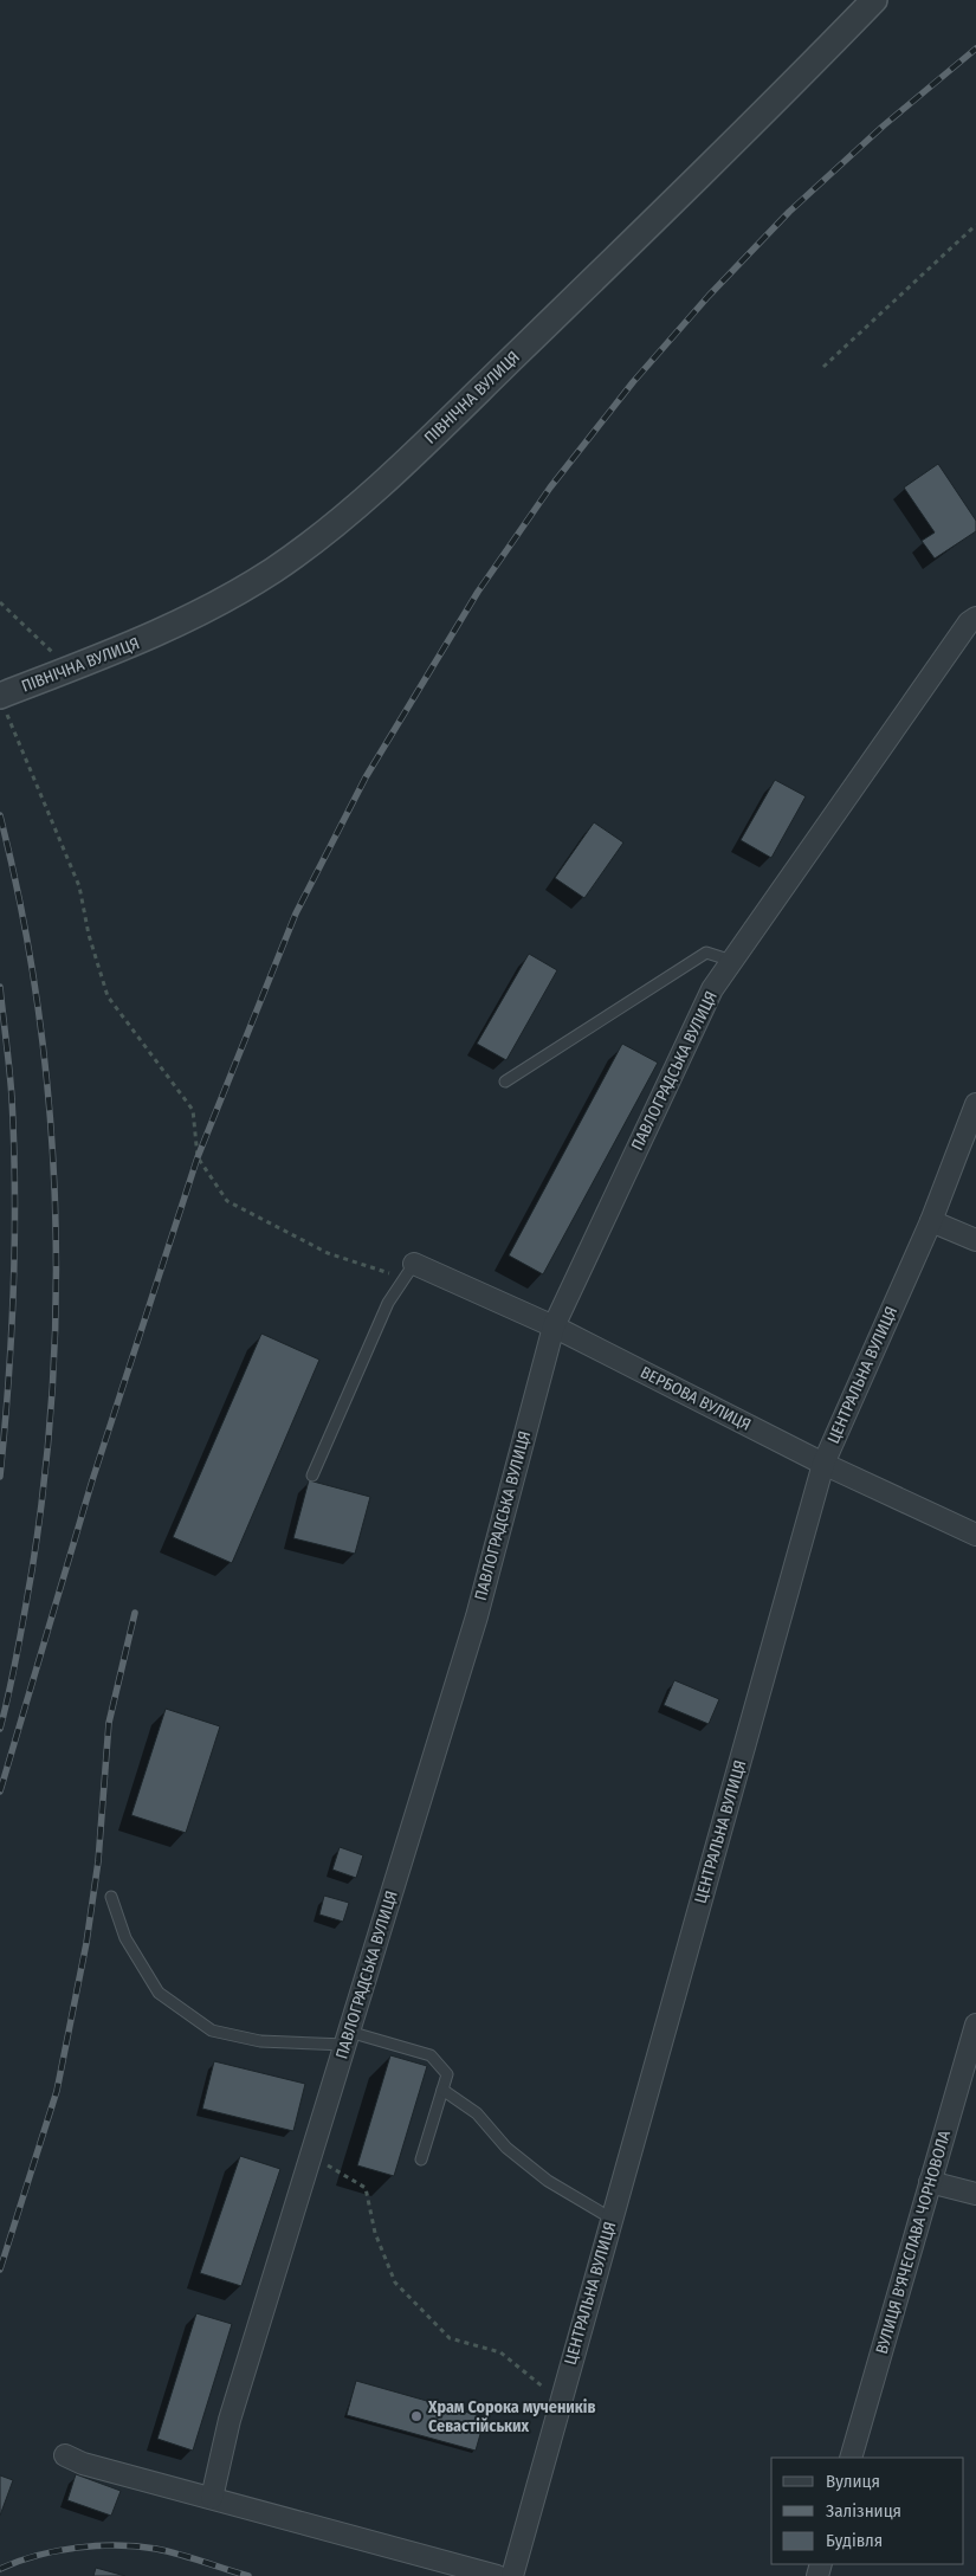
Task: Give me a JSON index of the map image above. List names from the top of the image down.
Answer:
{
  "streets": {
    "street": [
      "ПІВНІЧНА ВУЛИЦЯ",
      "ПАВЛОГРАДСЬКА ВУЛИЦЯ",
      "ЦЕНТРАЛЬНА ВУЛИЦЯ",
      "ВЕРБОВА ВУЛИЦЯ",
      "ВУЛИЦЯ В'ЯЧЕСЛАВА ЧОРНОВОЛА"
    ]
  },
  "crossings": [
    ["ПАВЛОГРАДСЬКА ВУЛИЦЯ", "ВЕРБОВА ВУЛИЦЯ"],
    ["ЦЕНТРАЛЬНА ВУЛИЦЯ", "ВЕРБОВА ВУЛИЦЯ"]
  ],
  "places": ["Храм Сорока мучеників Севастійських"],
  "legend": ["Вулиця", "Залізниця", "Будівля"]
}
